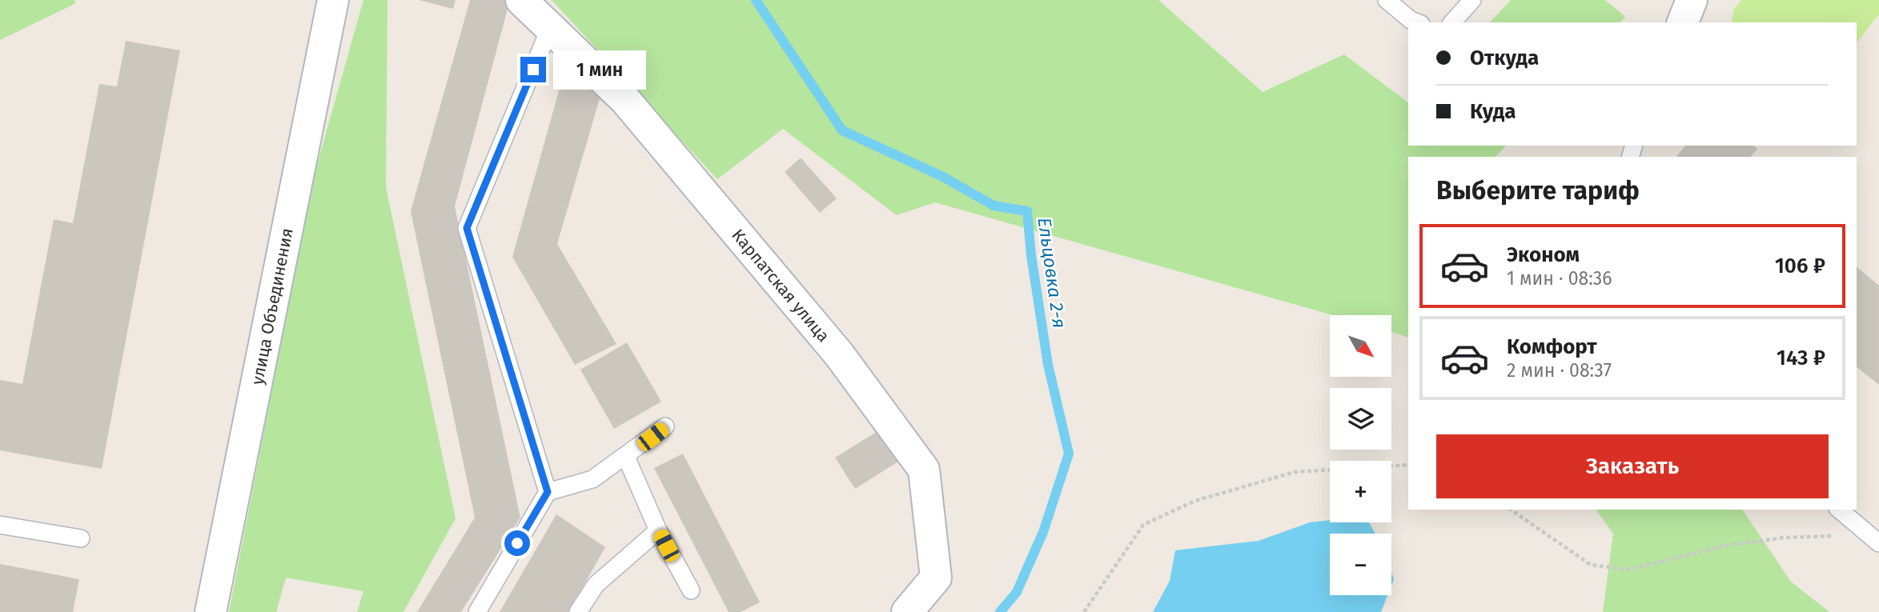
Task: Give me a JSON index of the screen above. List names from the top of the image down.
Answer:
{
  "streets": {
    "street": ["Карпатская улица", "улица Объединения"]
  },
  "water": ["Ельцовка 2-я"],
  "north": "bottom right",
  "page": {
    "banner": ["Откуда", "Куда"],
    "bubble": "1 мин",
    "heading": "Выберите тариф",
    "list": [
      {
        "name": "Эконом",
        "note": "1 мин · 08:36",
        "value": "106 ₽"
      },
      {
        "name": "Комфорт",
        "note": "2 мин · 08:37",
        "value": "143 ₽"
      }
    ],
    "map_buttons": ["+", "−"],
    "buttons": "Заказать"
  }
}
